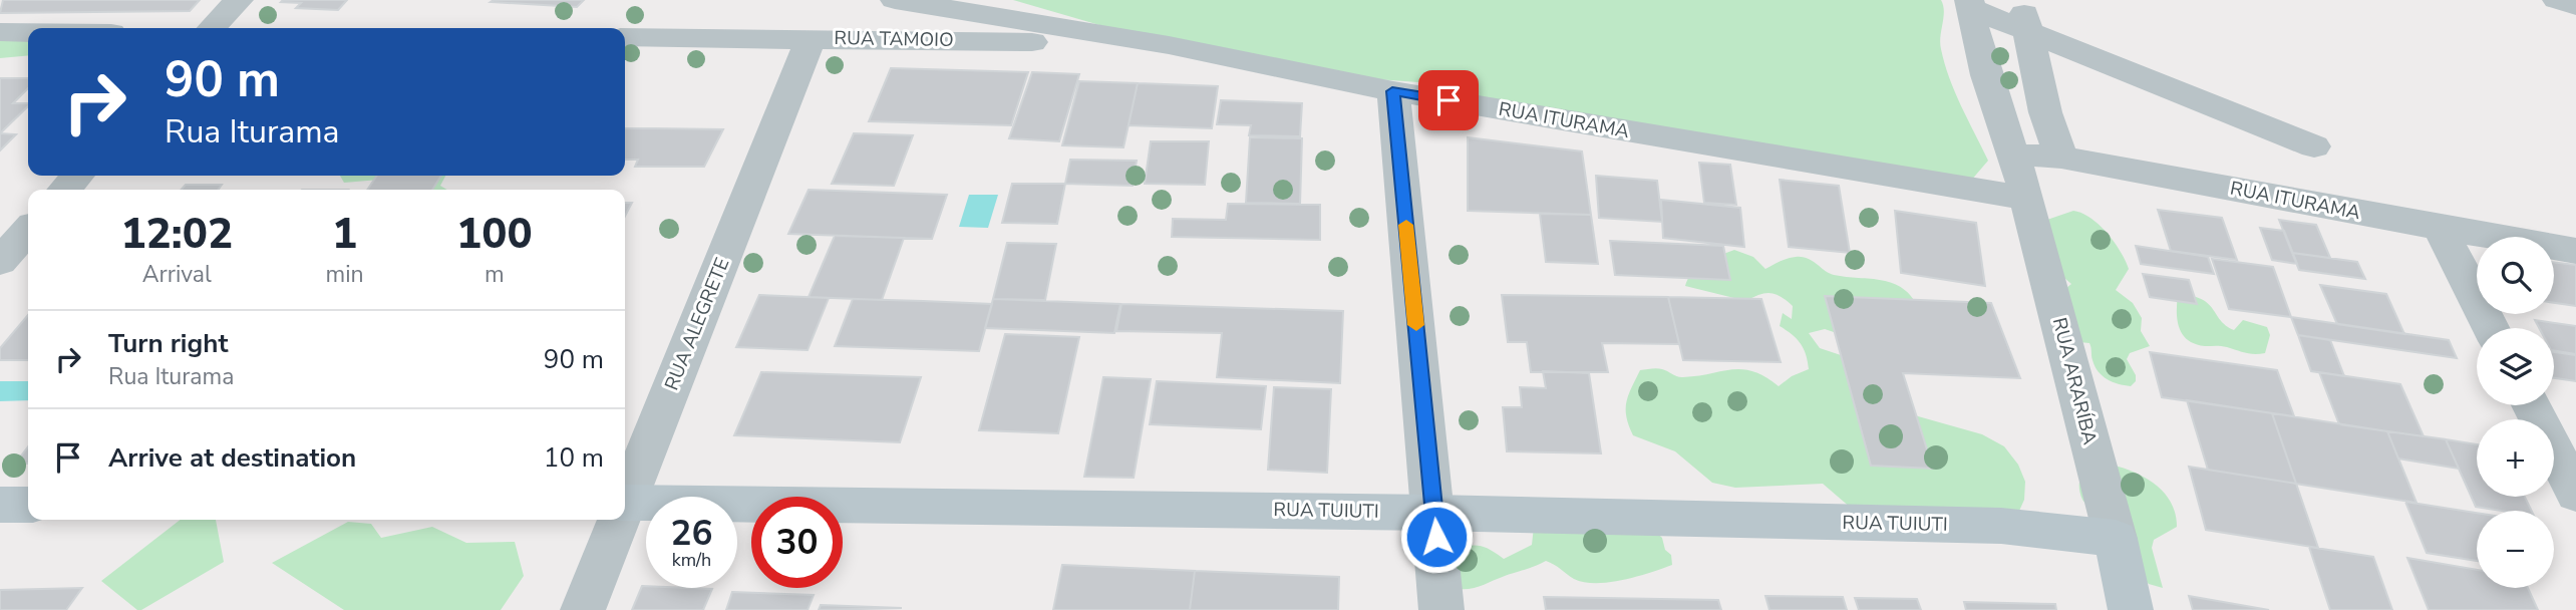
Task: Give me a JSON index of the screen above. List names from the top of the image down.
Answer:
{
  "streets": {
    "street": [
      "RUA TAMOIO",
      "RUA ITURAMA",
      "RUA ALEGRETE",
      "RUA ARARÍBA",
      "RUA TUIUTI"
    ]
  },
  "crossings": [
    ["RUA TAMOIO", "RUA ITURAMA"],
    ["RUA TAMOIO", "RUA ALEGRETE"],
    ["RUA ITURAMA", "RUA ARARÍBA"],
    ["RUA ARARÍBA", "RUA TUIUTI"]
  ],
  "page": {
    "turn": ["90 m", "Rua Iturama"],
    "eta": [
      "12:02",
      "Arrival",
      "1",
      "min",
      "100",
      "m"
    ],
    "map_buttons": ["+", "−"],
    "list": [
      {
        "name": "Turn right",
        "note": "Rua Iturama",
        "value": "90 m"
      },
      {
        "name": "Arrive at destination",
        "value": "10 m"
      }
    ],
    "speed": "26 km/h",
    "limit": "30"
  }
}
